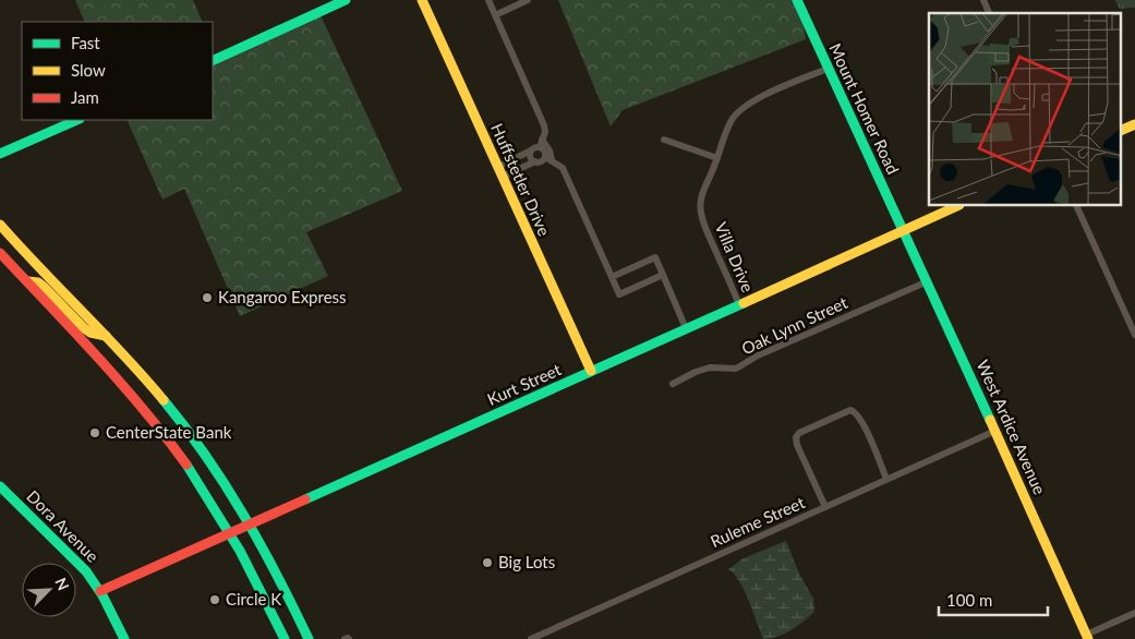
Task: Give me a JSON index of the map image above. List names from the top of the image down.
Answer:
{
  "streets": {
    "street": [
      "Mount Homer Road",
      "Huffstetler Drive",
      "Villa Drive",
      "Oak Lynn Street",
      "Kurt Street",
      "West Ardice Avenue",
      "Ruleme Street",
      "Dora Avenue"
    ]
  },
  "crossings": [
    ["Mount Homer Road", "Villa Drive"],
    ["Mount Homer Road", "Kurt Street"],
    ["Mount Homer Road", "West Ardice Avenue"],
    ["Huffstetler Drive", "Kurt Street"],
    ["Villa Drive", "Kurt Street"],
    ["Oak Lynn Street", "West Ardice Avenue"],
    ["Kurt Street", "West Ardice Avenue"],
    ["Kurt Street", "Dora Avenue"],
    ["West Ardice Avenue", "Ruleme Street"]
  ],
  "places": [
    "Kangaroo Express",
    "CenterState Bank",
    "Big Lots",
    "Circle K"
  ],
  "legend": ["Fast", "Slow", "Jam"],
  "scale_bar": "100 m",
  "north": "top right"
}
